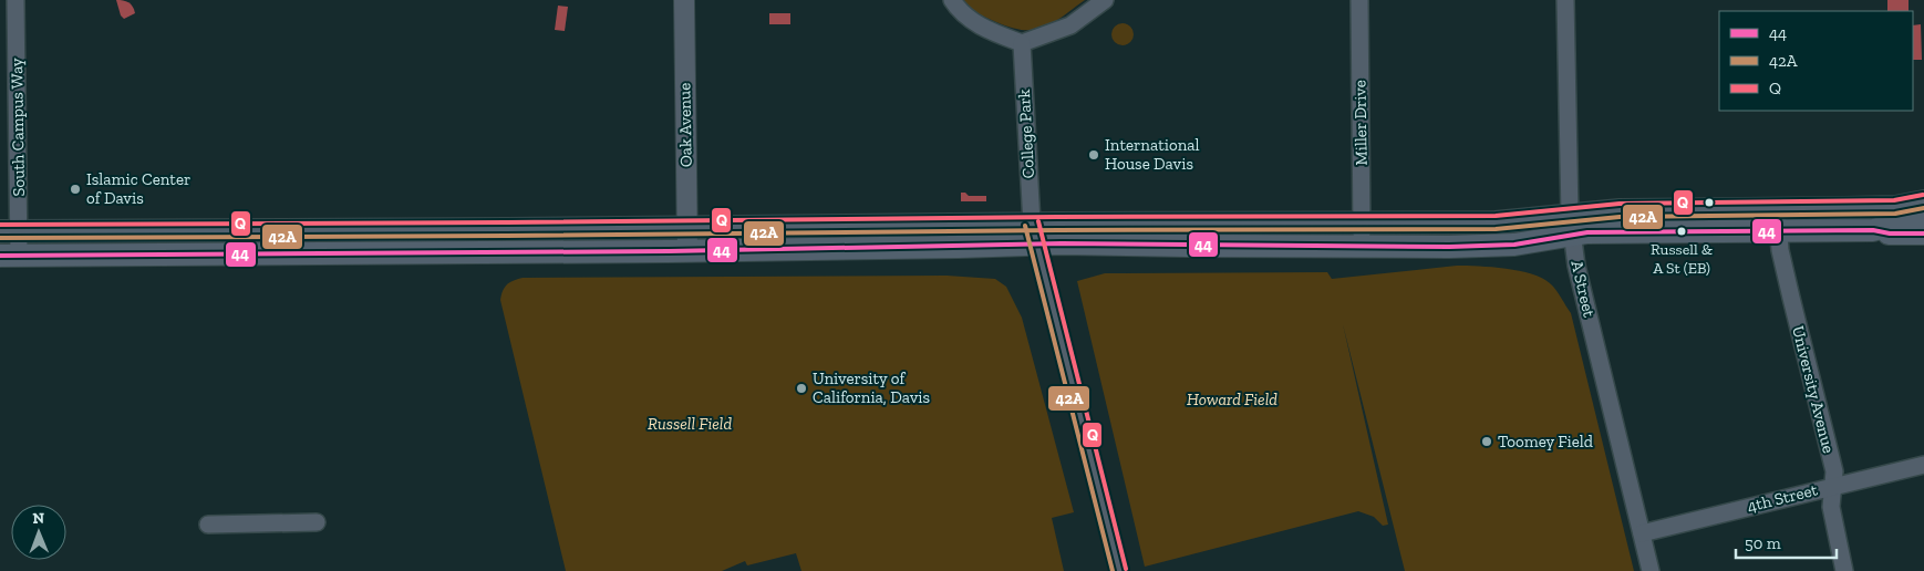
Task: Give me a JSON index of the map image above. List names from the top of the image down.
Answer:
{
  "streets": {
    "street": [
      "Miller Drive",
      "Oak Avenue",
      "South Campus Way",
      "College Park",
      "A Street",
      "University Avenue",
      "4th Street"
    ]
  },
  "crossings": [
    ["A Street", "4th Street"],
    ["University Avenue", "4th Street"]
  ],
  "parks": ["Howard Field", "Russell Field"],
  "places": [
    "International House Davis",
    "Islamic Center of Davis",
    "Russell & A St (EB)",
    "University of California, Davis",
    "Toomey Field"
  ],
  "lines": ["transit line Q", "transit line 42A", "transit line 44"],
  "legend": ["44", "42A", "Q"],
  "scale_bar": "50 m",
  "north": "top"
}
